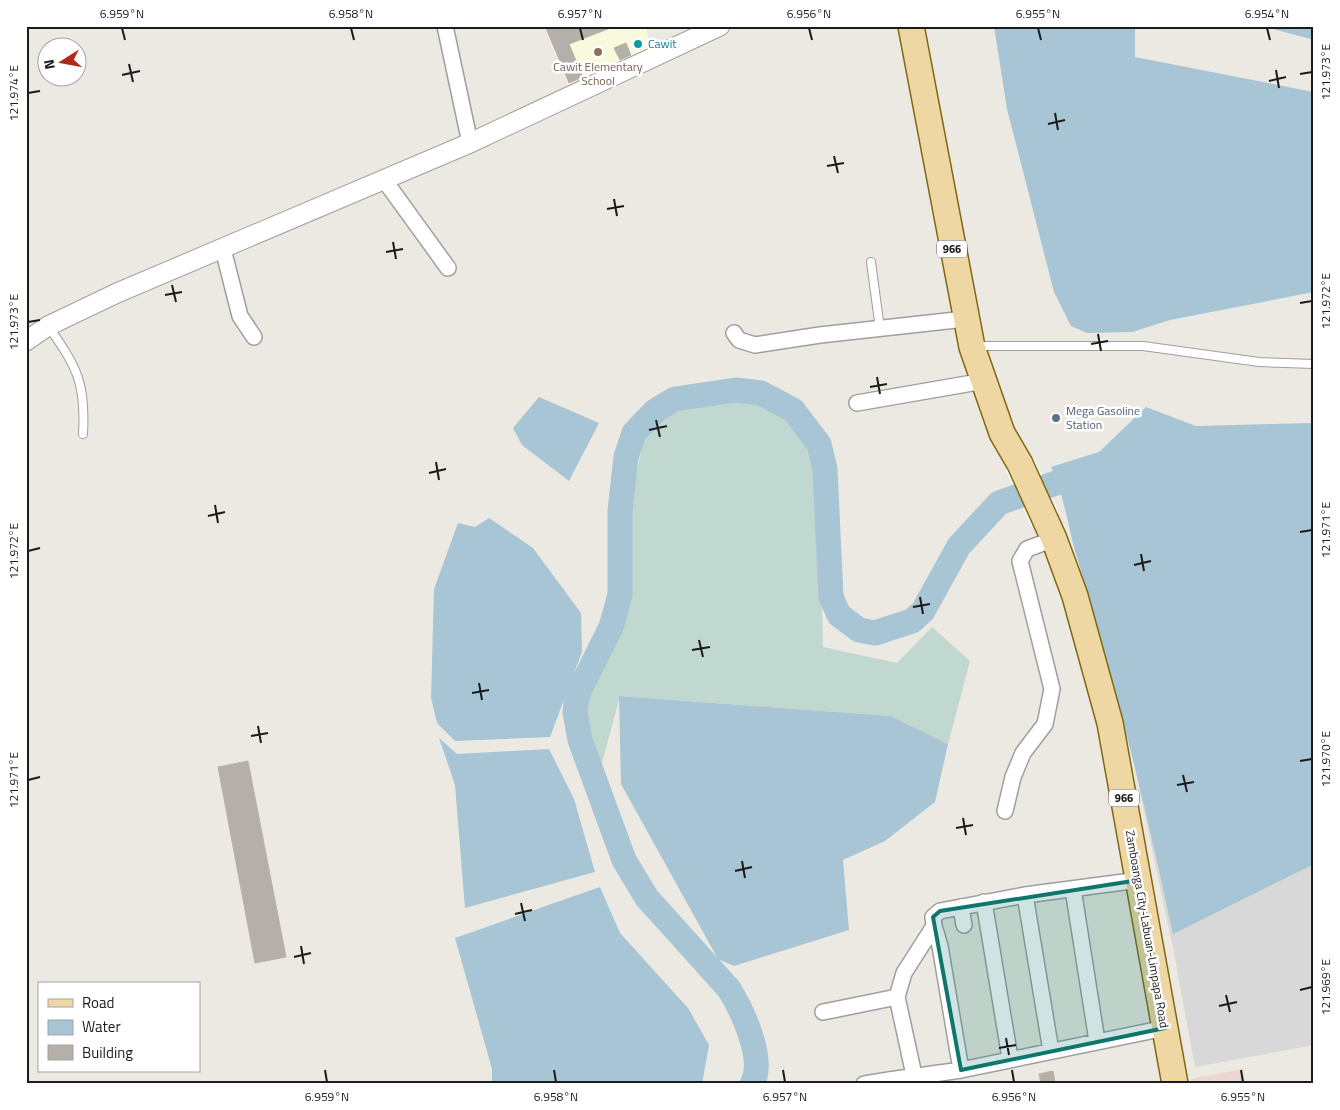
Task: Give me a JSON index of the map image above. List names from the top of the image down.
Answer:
{
  "streets": {
    "main road": ["966", "Zamboanga City-Labuan-Limpapa Road"]
  },
  "places": ["Cawit", "Cawit Elementary School", "Mega Gasoline Station"],
  "legend": ["Road", "Water", "Building"],
  "north": "left",
  "coordinates": [
    "6.959°N",
    "6.958°N",
    "6.957°N",
    "6.956°N",
    "6.955°N",
    "6.954°N",
    "121.973°E",
    "121.974°E",
    "121.972°E",
    "121.971°E",
    "121.970°E",
    "121.969°E"
  ]
}
